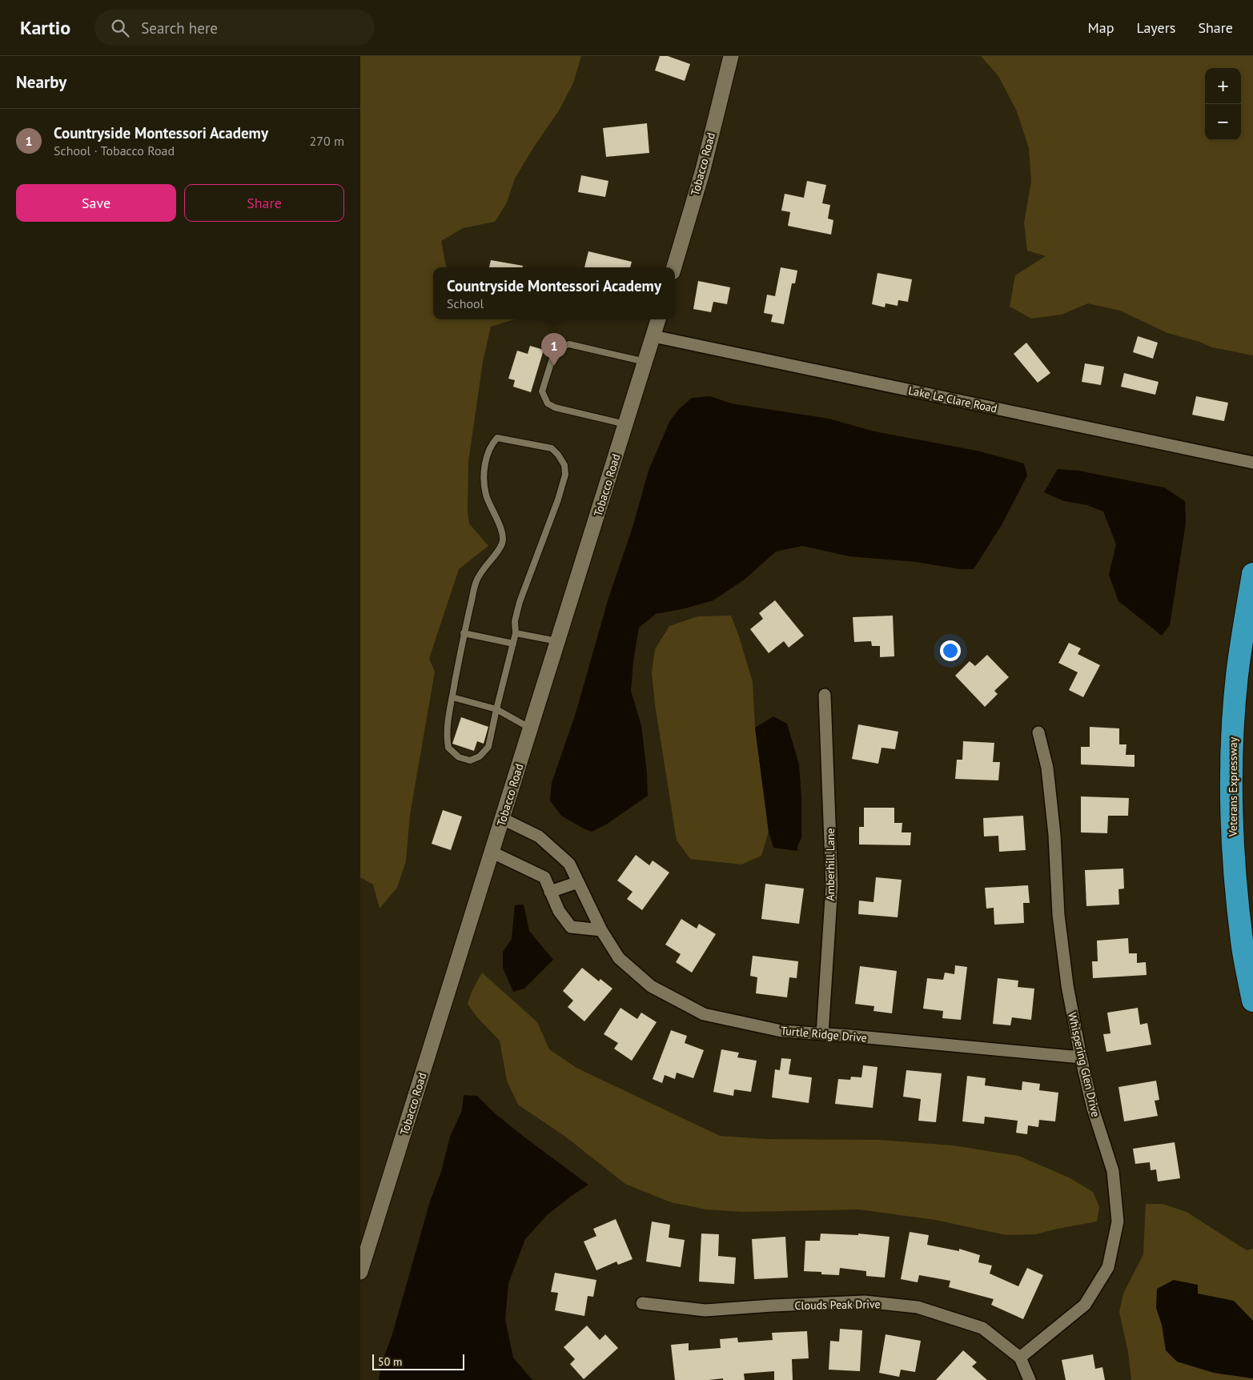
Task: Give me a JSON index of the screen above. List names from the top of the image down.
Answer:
{
  "streets": {
    "highway": ["Veterans Expressway"],
    "street": [
      "Tobacco Road",
      "Lake Le Clare Road",
      "Amberhill Lane",
      "Turtle Ridge Drive",
      "Whispering Glen Drive",
      "Clouds Peak Drive"
    ]
  },
  "crossings": [
    ["Tobacco Road", "Lake Le Clare Road"],
    ["Tobacco Road", "Turtle Ridge Drive"],
    ["Amberhill Lane", "Turtle Ridge Drive"],
    ["Turtle Ridge Drive", "Whispering Glen Drive"],
    ["Whispering Glen Drive", "Clouds Peak Drive"]
  ],
  "scale_bar": "50 m",
  "page": {
    "header": "Kartio",
    "search": "Search here",
    "nav": ["Map", "Layers", "Share"],
    "heading": "Nearby",
    "map_buttons": ["+", "−"],
    "list": [
      {
        "mark": "1",
        "name": "Countryside Montessori Academy",
        "note": "School · Tobacco Road",
        "value": "270 m"
      }
    ],
    "buttons": ["Save", "Share"],
    "popup": ["Countryside Montessori Academy", "School"],
    "pins": "1",
    "scale": "50 m"
  }
}
